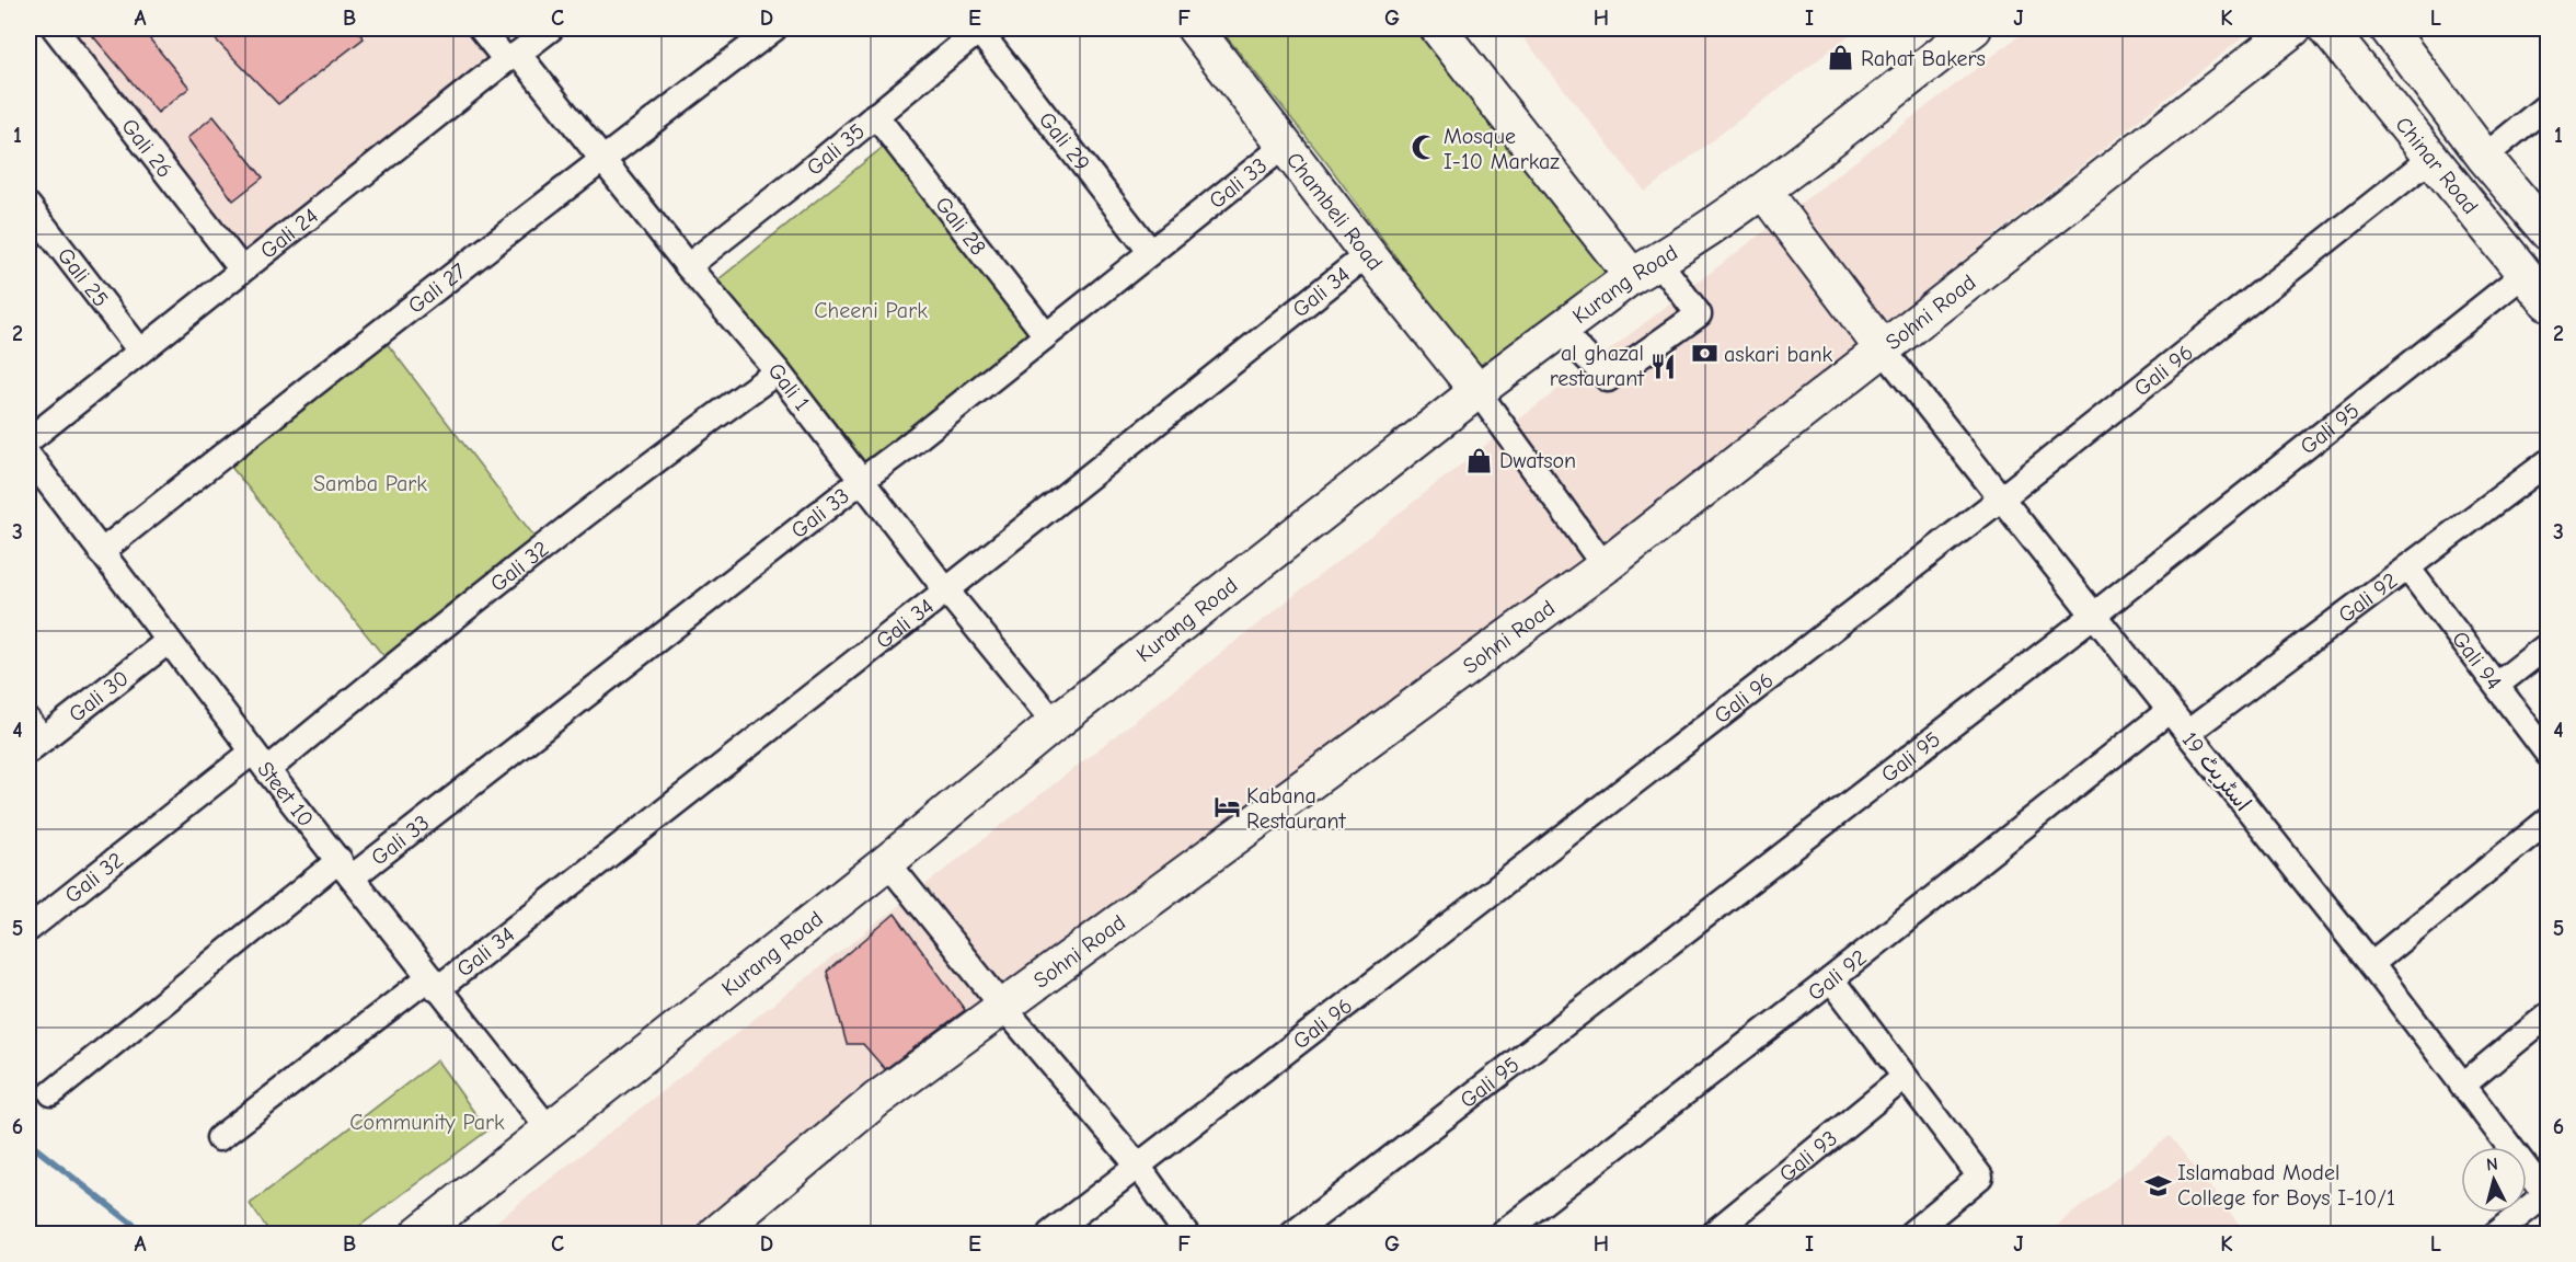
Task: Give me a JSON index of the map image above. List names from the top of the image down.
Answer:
{
  "streets": {
    "street": [
      "Gali 29",
      "Gali 26",
      "Gali 35",
      "Chinar Road",
      "Gali 33",
      "Chambeli Road",
      "Gali 28",
      "Gali 24",
      "Gali 25",
      "Kurang Road",
      "Gali 27",
      "Gali 34",
      "Sohni Road",
      "Gali 96",
      "Gali 1",
      "Gali 95",
      "Gali 32",
      "Gali 92",
      "Gali 94",
      "Gali 30",
      "اسٹریٹ 19",
      "Steet 10",
      "Gali 93"
    ]
  },
  "crossings": [
    ["Gali 29", "Gali 35"],
    ["Gali 29", "Gali 33"],
    ["Gali 26", "Gali 24"],
    ["Gali 35", "Gali 28"],
    ["Gali 35", "Gali 1"],
    ["Chinar Road", "Gali 96"],
    ["Chinar Road", "Gali 95"],
    ["Gali 33", "Chambeli Road"],
    ["Gali 33", "Gali 28"],
    ["Gali 33", "Gali 1"],
    ["Gali 33", "Steet 10"],
    ["Chambeli Road", "Kurang Road"],
    ["Chambeli Road", "Gali 34"],
    ["Gali 24", "Gali 25"],
    ["Gali 24", "Gali 1"],
    ["Kurang Road", "Gali 1"],
    ["Kurang Road", "Steet 10"],
    ["Gali 27", "Gali 1"],
    ["Gali 27", "Steet 10"],
    ["Gali 34", "Gali 1"],
    ["Gali 34", "Steet 10"],
    ["Sohni Road", "اسٹریٹ 19"],
    ["Gali 96", "اسٹریٹ 19"],
    ["Gali 1", "Gali 32"],
    ["Gali 95", "اسٹریٹ 19"],
    ["Gali 32", "Steet 10"],
    ["Gali 92", "Gali 94"],
    ["Gali 92", "اسٹریٹ 19"],
    ["Gali 30", "Steet 10"]
  ],
  "parks": ["Cheeni Park", "Samba Park", "Community Park"],
  "places": {
    "shop": ["Rahat Bakers", "Dwatson"],
    "mosque": ["Mosque I-10 Markaz"],
    "bank": ["askari bank"],
    "restaurant": ["al ghazal restaurant"],
    "hotel": ["Kabana Restaurant"],
    "school or university": ["Islamabad Model College for Boys I-10/1"]
  },
  "north": "top",
  "grid": {
    "columns": [
      "A",
      "B",
      "C",
      "D",
      "E",
      "F",
      "G",
      "H",
      "I",
      "J",
      "K",
      "L"
    ],
    "rows": [
      "1",
      "2",
      "3",
      "4",
      "5",
      "6"
    ]
  }
}
